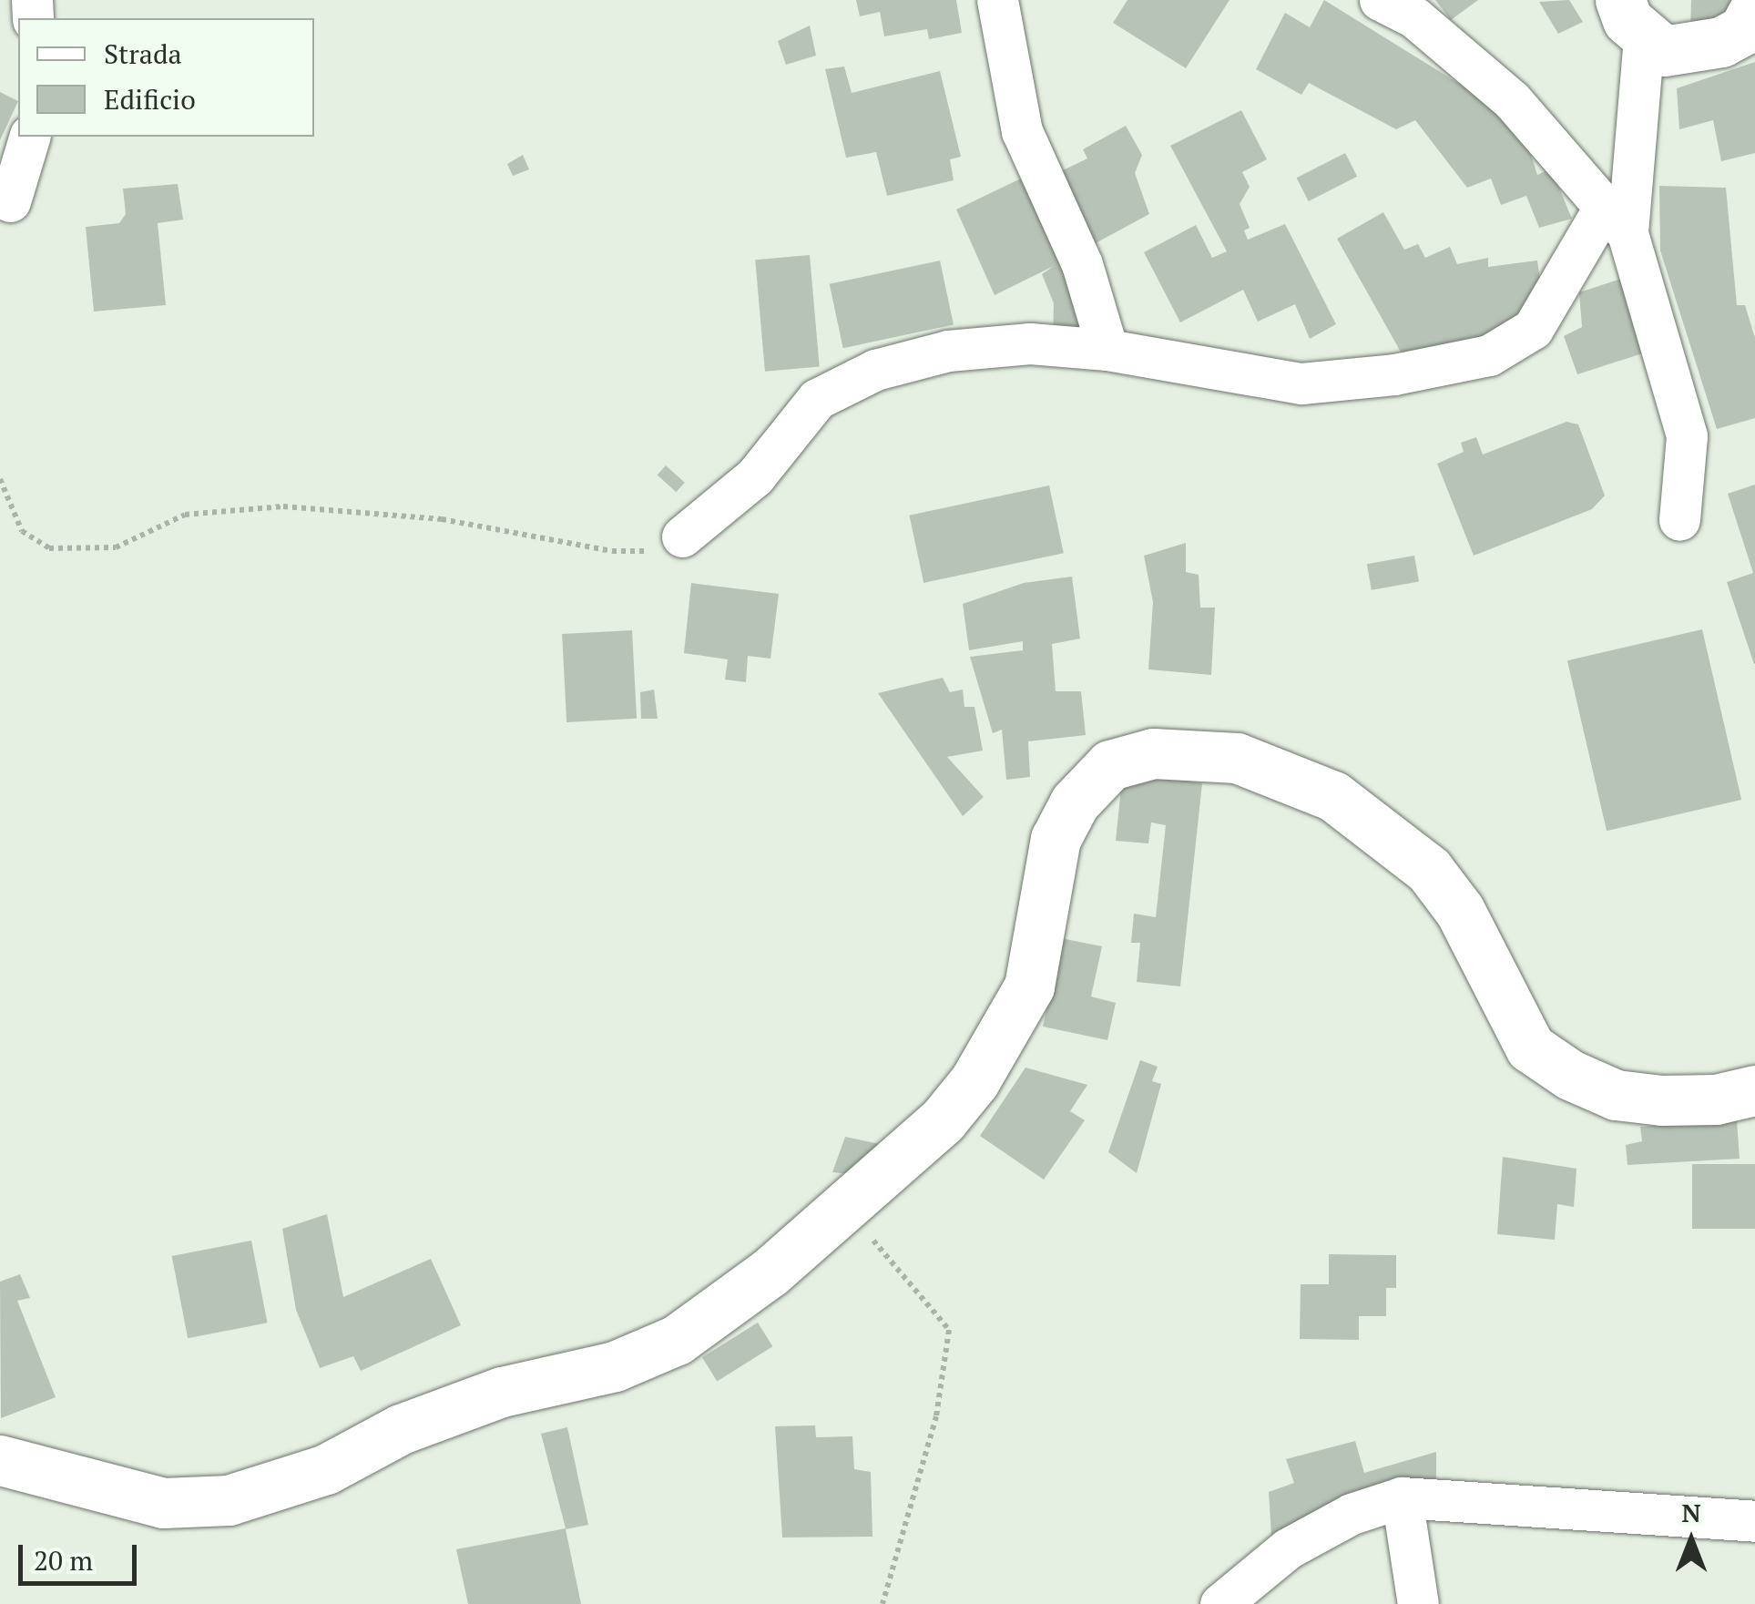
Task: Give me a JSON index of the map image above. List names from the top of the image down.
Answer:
{
  "legend": ["Strada", "Edificio"],
  "scale_bar": "20 m",
  "north": "top"
}
